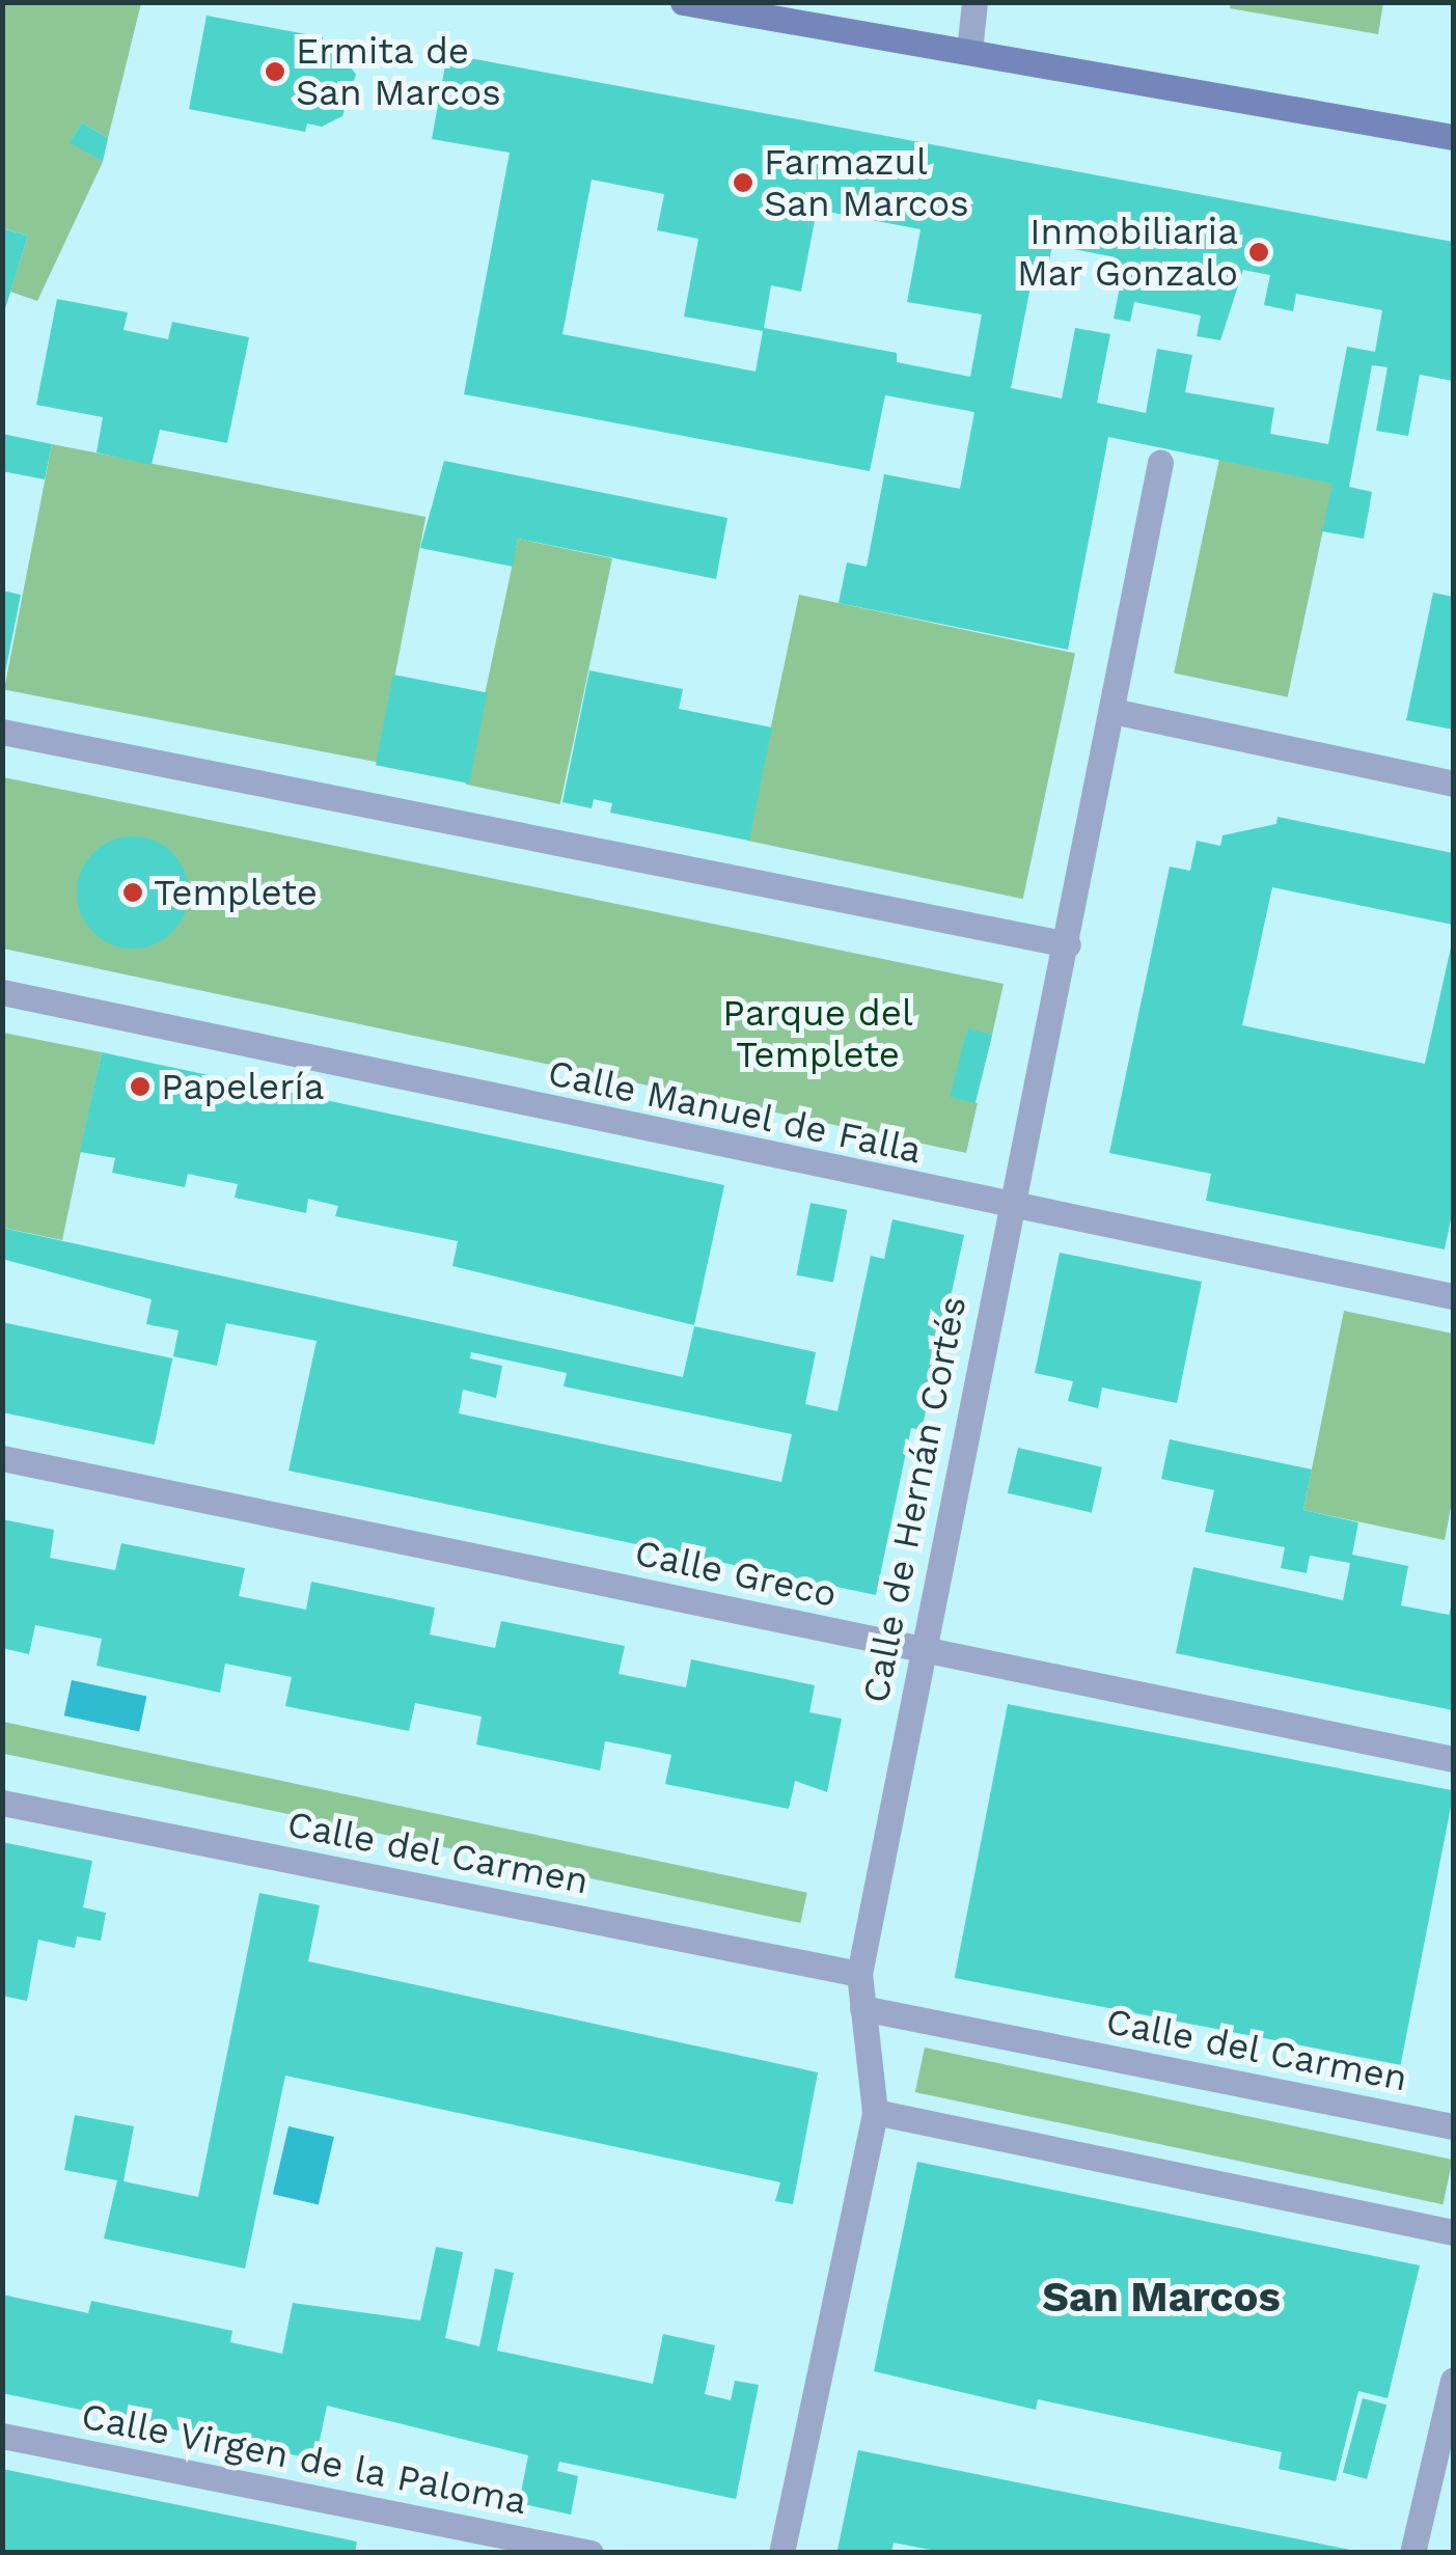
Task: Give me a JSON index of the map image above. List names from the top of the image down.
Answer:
{
  "streets": {
    "street": [
      "Calle Manuel de Falla",
      "Calle de Hernán Cortés",
      "Calle Greco",
      "Calle del Carmen",
      "Calle Virgen de la Paloma"
    ]
  },
  "crossings": [
    ["Calle Manuel de Falla", "Calle de Hernán Cortés"],
    ["Calle de Hernán Cortés", "Calle Greco"],
    ["Calle de Hernán Cortés", "Calle del Carmen"]
  ],
  "districts": ["San Marcos"],
  "parks": ["Parque del Templete"],
  "places": [
    "Ermita de San Marcos",
    "Farmazul San Marcos",
    "Inmobiliaria Mar Gonzalo",
    "Templete",
    "Papelería"
  ]
}
